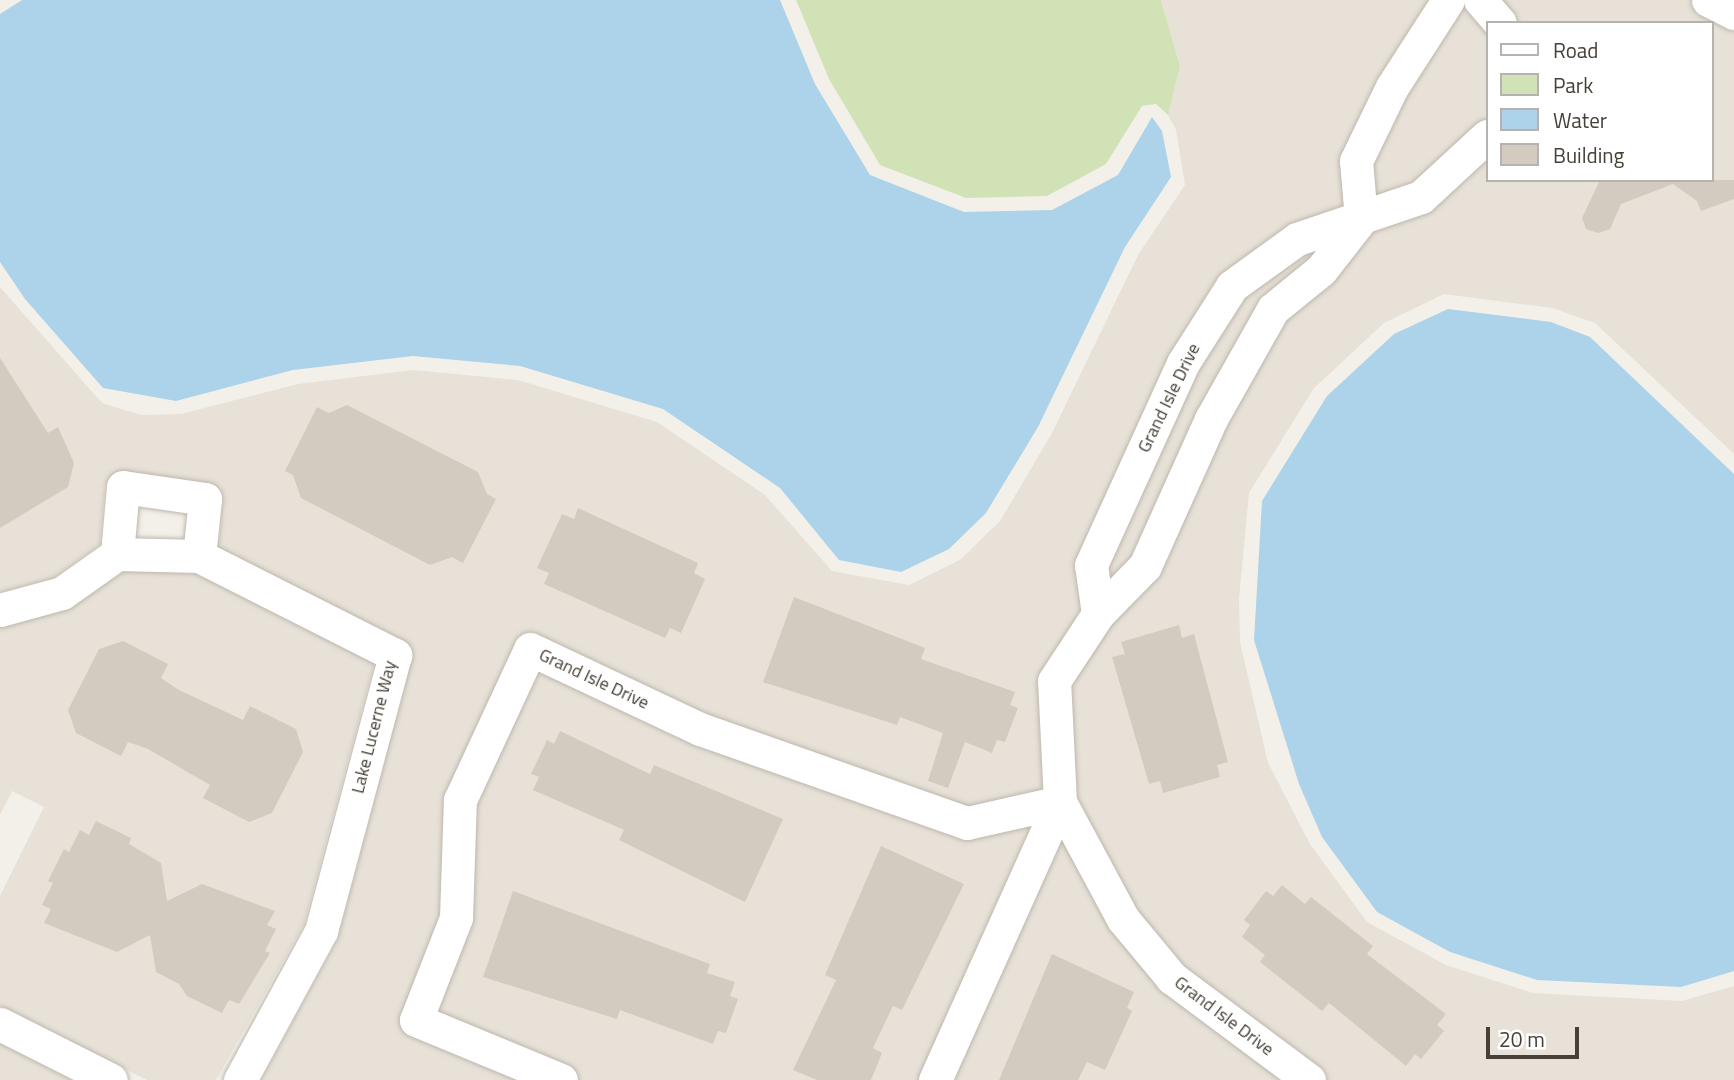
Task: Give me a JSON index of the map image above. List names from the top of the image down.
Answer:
{
  "streets": {
    "street": ["Grand Isle Drive", "Lake Lucerne Way"]
  },
  "legend": [
    "Road",
    "Park",
    "Water",
    "Building"
  ],
  "scale_bar": "20 m"
}
